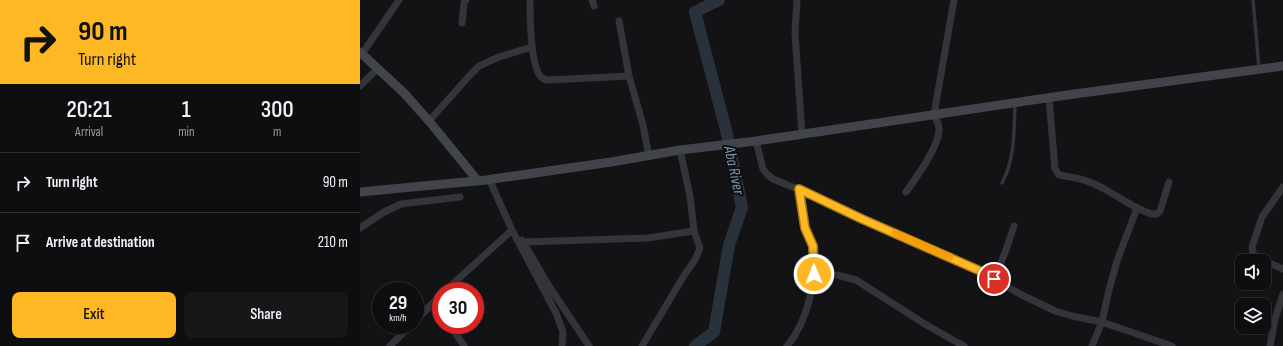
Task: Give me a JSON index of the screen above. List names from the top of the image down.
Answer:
{
  "water": ["Aba River"],
  "page": {
    "turn": ["90 m", "Turn right"],
    "eta": [
      "20:21",
      "Arrival",
      "1",
      "min",
      "300",
      "m"
    ],
    "list": [
      {
        "name": "Turn right",
        "value": "90 m"
      },
      {
        "name": "Arrive at destination",
        "value": "210 m"
      }
    ],
    "speed": "29 km/h",
    "limit": "30",
    "buttons": ["Exit", "Share"]
  }
}
